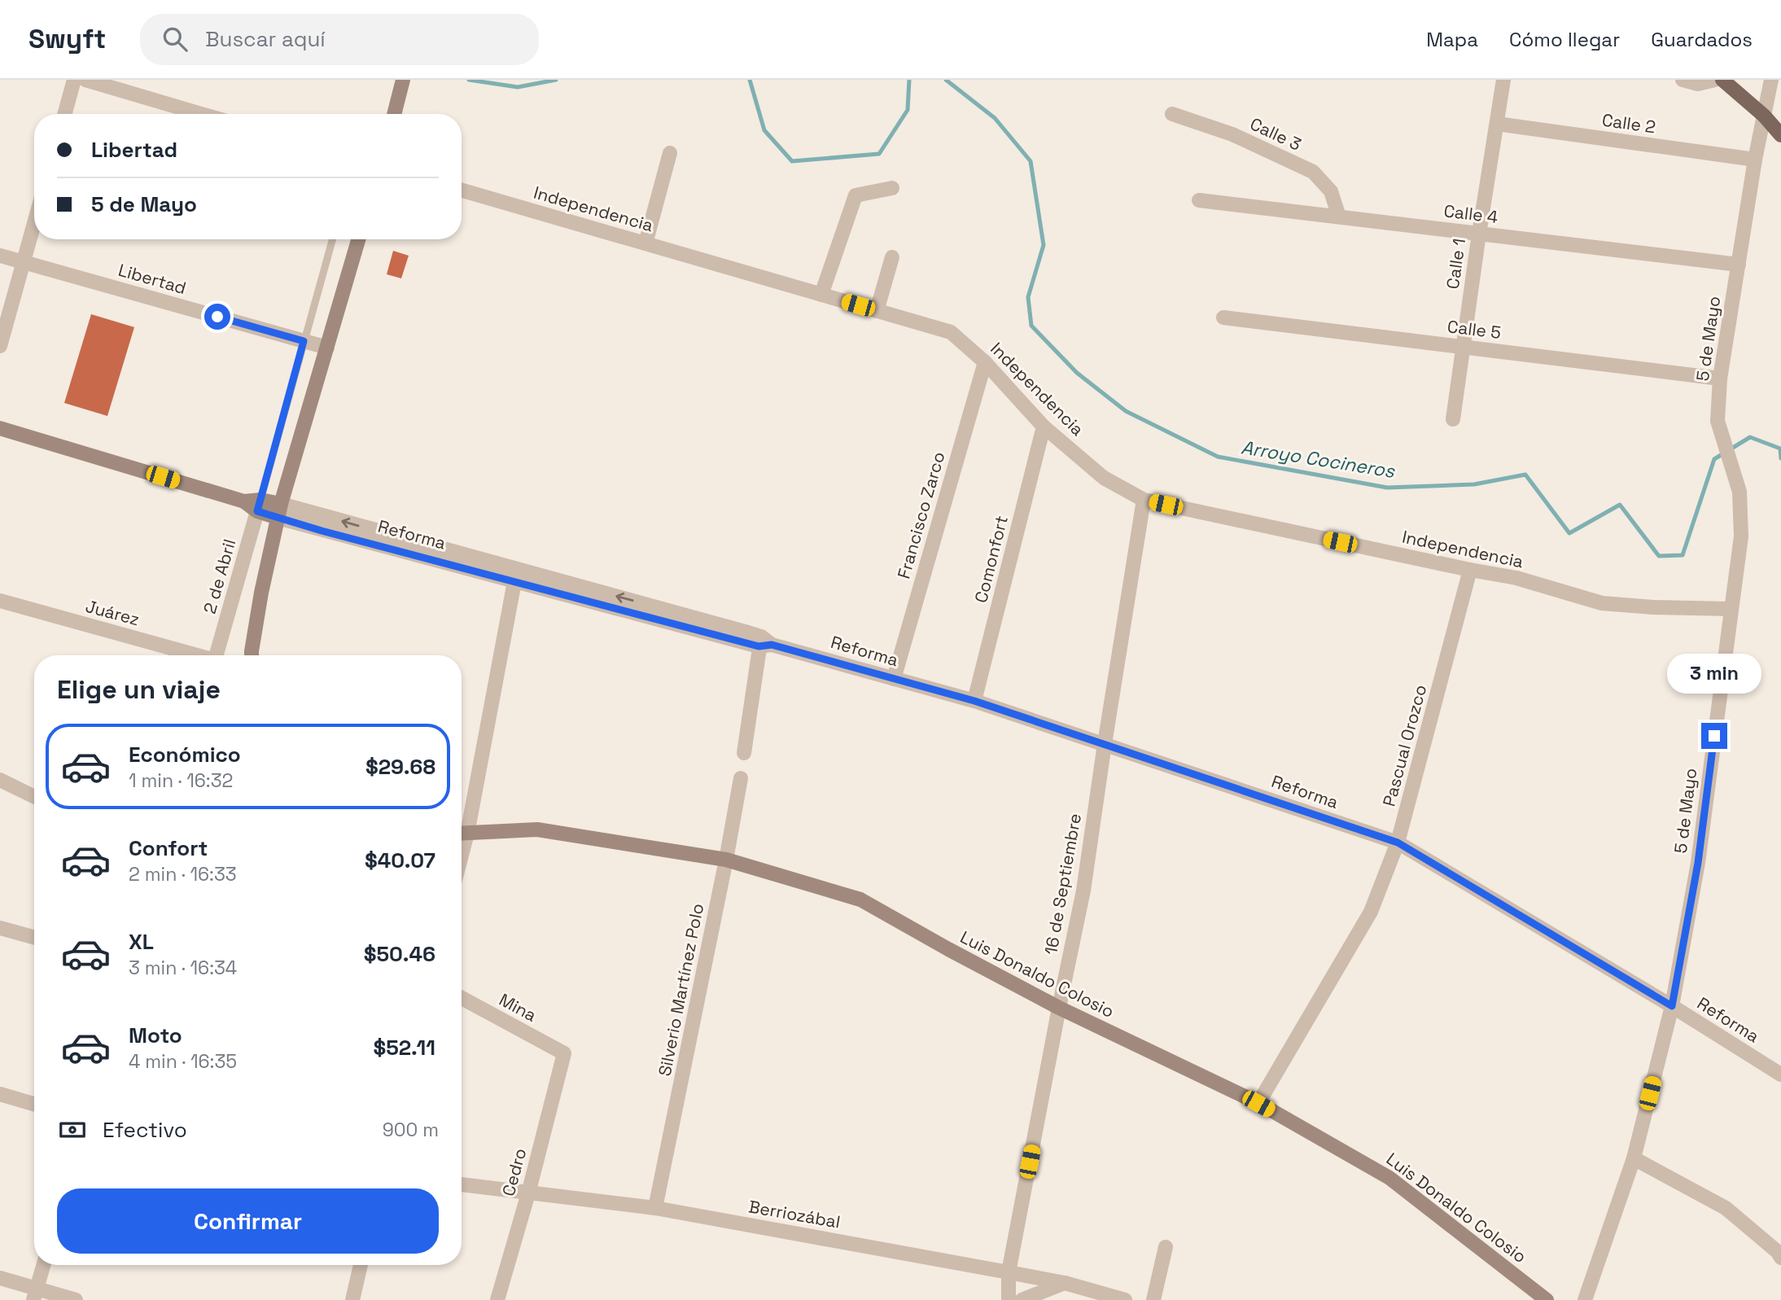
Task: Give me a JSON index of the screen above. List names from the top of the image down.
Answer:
{
  "streets": {
    "main road": ["Reforma", "Luis Donaldo Colosio"],
    "street": [
      "Calle 2",
      "Calle 3",
      "Independencia",
      "Calle 4",
      "Calle 1",
      "Libertad",
      "Calle 5",
      "5 de Mayo",
      "Francisco Zarco",
      "Comonfort",
      "2 de Abril",
      "Juárez",
      "Pascual Orozco",
      "16 de Septiembre",
      "Silverio Martínez Polo",
      "Mina",
      "Cedro",
      "Berriozábal"
    ]
  },
  "crossings": [
    ["Calle 2", "Calle 1"],
    ["Calle 2", "5 de Mayo"],
    ["Calle 3", "Calle 4"],
    ["Independencia", "5 de Mayo"],
    ["Independencia", "Francisco Zarco"],
    ["Independencia", "Comonfort"],
    ["Independencia", "Pascual Orozco"],
    ["Independencia", "16 de Septiembre"],
    ["Calle 4", "Calle 1"],
    ["Calle 4", "5 de Mayo"],
    ["Calle 1", "Calle 5"],
    ["Calle 5", "5 de Mayo"],
    ["5 de Mayo", "Reforma"],
    ["Francisco Zarco", "Reforma"],
    ["Reforma", "Comonfort"],
    ["Reforma", "2 de Abril"],
    ["Reforma", "Pascual Orozco"],
    ["Reforma", "16 de Septiembre"],
    ["Pascual Orozco", "Luis Donaldo Colosio"],
    ["16 de Septiembre", "Luis Donaldo Colosio"],
    ["16 de Septiembre", "Berriozábal"],
    ["Luis Donaldo Colosio", "Silverio Martínez Polo"],
    ["Silverio Martínez Polo", "Berriozábal"],
    ["Mina", "Cedro"],
    ["Cedro", "Berriozábal"]
  ],
  "water": ["Arroyo Cocineros"],
  "page": {
    "header": "Swyft",
    "search": "Buscar aquí",
    "nav": ["Mapa", "Cómo llegar", "Guardados"],
    "banner": ["Libertad", "5 de Mayo"],
    "bubble": "3 min",
    "heading": "Elige un viaje",
    "list": [
      {
        "name": "Económico",
        "note": "1 min · 16:32",
        "value": "$29.68"
      },
      {
        "name": "Confort",
        "note": "2 min · 16:33",
        "value": "$40.07"
      },
      {
        "name": "XL",
        "note": "3 min · 16:34",
        "value": "$50.46"
      },
      {
        "name": "Moto",
        "note": "4 min · 16:35",
        "value": "$52.11"
      }
    ],
    "pay": ["Efectivo", "900 m"],
    "buttons": "Confirmar"
  }
}
